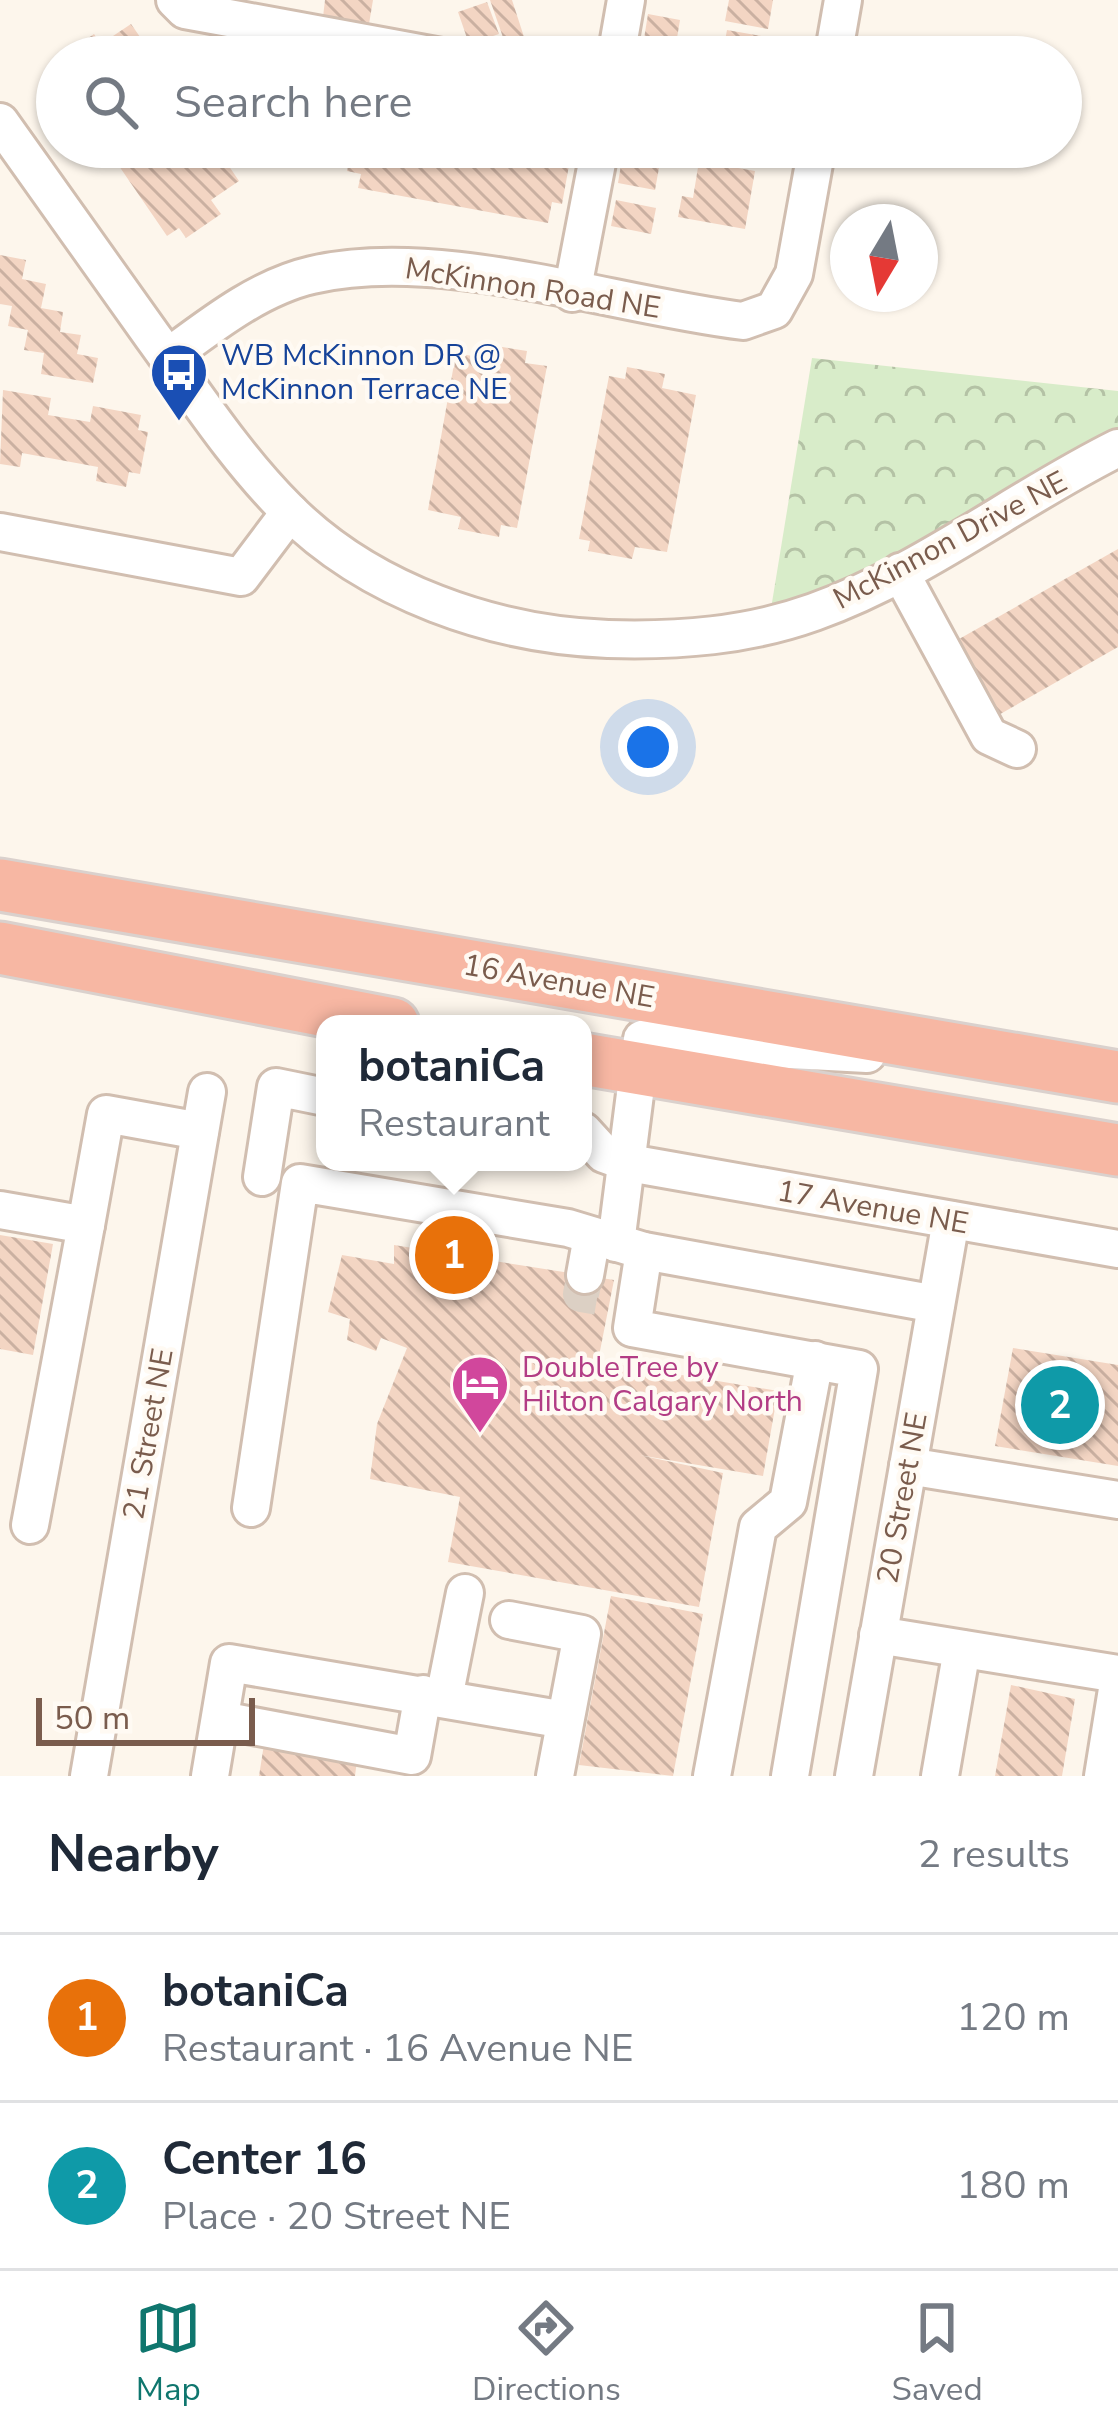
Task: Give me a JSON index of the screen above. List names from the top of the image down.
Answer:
{
  "streets": {
    "highway": ["16 Avenue NE"],
    "street": [
      "McKinnon Road NE",
      "McKinnon Drive NE",
      "17 Avenue NE",
      "21 Street NE",
      "20 Street NE"
    ]
  },
  "crossings": [
    ["McKinnon Road NE", "McKinnon Drive NE"],
    ["17 Avenue NE", "20 Street NE"]
  ],
  "places": {
    "bus stop": ["WB McKinnon DR @ McKinnon Terrace NE"],
    "hotel": ["DoubleTree by Hilton Calgary North"]
  },
  "scale_bar": "50 m",
  "north": "bottom",
  "page": {
    "search": "Search here",
    "popup": ["botaniCa", "Restaurant"],
    "pins": ["1", "2"],
    "scale": "50 m",
    "heading": ["Nearby", "2 results"],
    "list": [
      {
        "mark": "1",
        "name": "botaniCa",
        "note": "Restaurant · 16 Avenue NE",
        "value": "120 m"
      },
      {
        "mark": "2",
        "name": "Center 16",
        "note": "Place · 20 Street NE",
        "value": "180 m"
      }
    ],
    "nav": ["Map", "Directions", "Saved"]
  }
}
